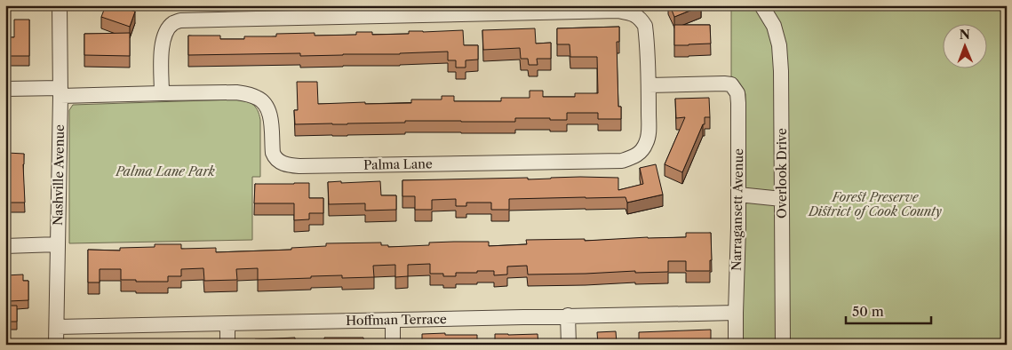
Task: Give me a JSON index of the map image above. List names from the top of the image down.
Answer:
{
  "streets": {
    "street": [
      "Palma Lane",
      "Overlook Drive",
      "Nashville Avenue",
      "Narragansett Avenue",
      "Hoffman Terrace"
    ]
  },
  "crossings": [
    ["Palma Lane", "Nashville Avenue"],
    ["Palma Lane", "Narragansett Avenue"],
    ["Nashville Avenue", "Hoffman Terrace"],
    ["Narragansett Avenue", "Hoffman Terrace"]
  ],
  "parks": ["Palma Lane Park", "Forest Preserve District of Cook County"],
  "scale_bar": "50 m",
  "north": "top"
}
